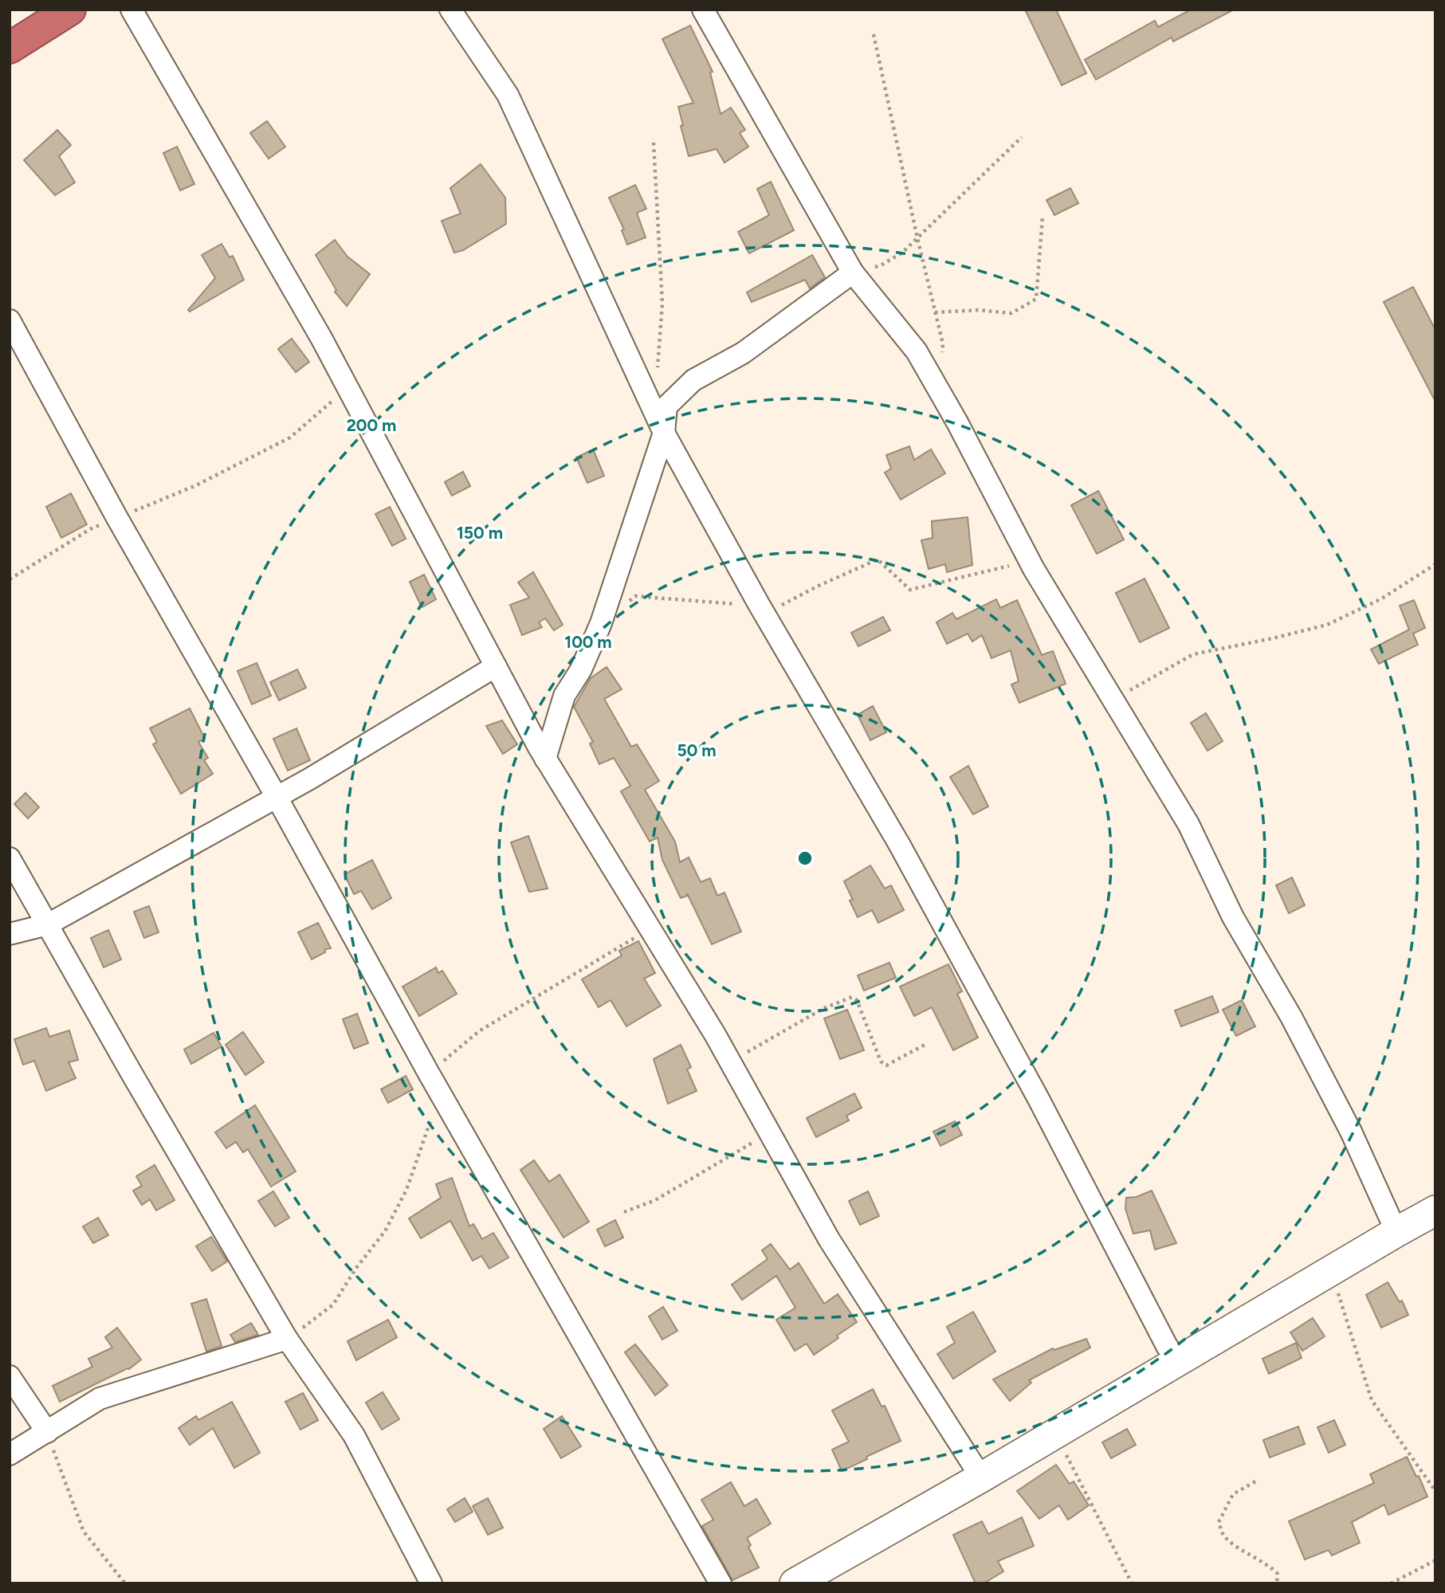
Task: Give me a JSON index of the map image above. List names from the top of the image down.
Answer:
{
  "rings": [
    "200 m",
    "150 m",
    "100 m",
    "50 m"
  ]
}
